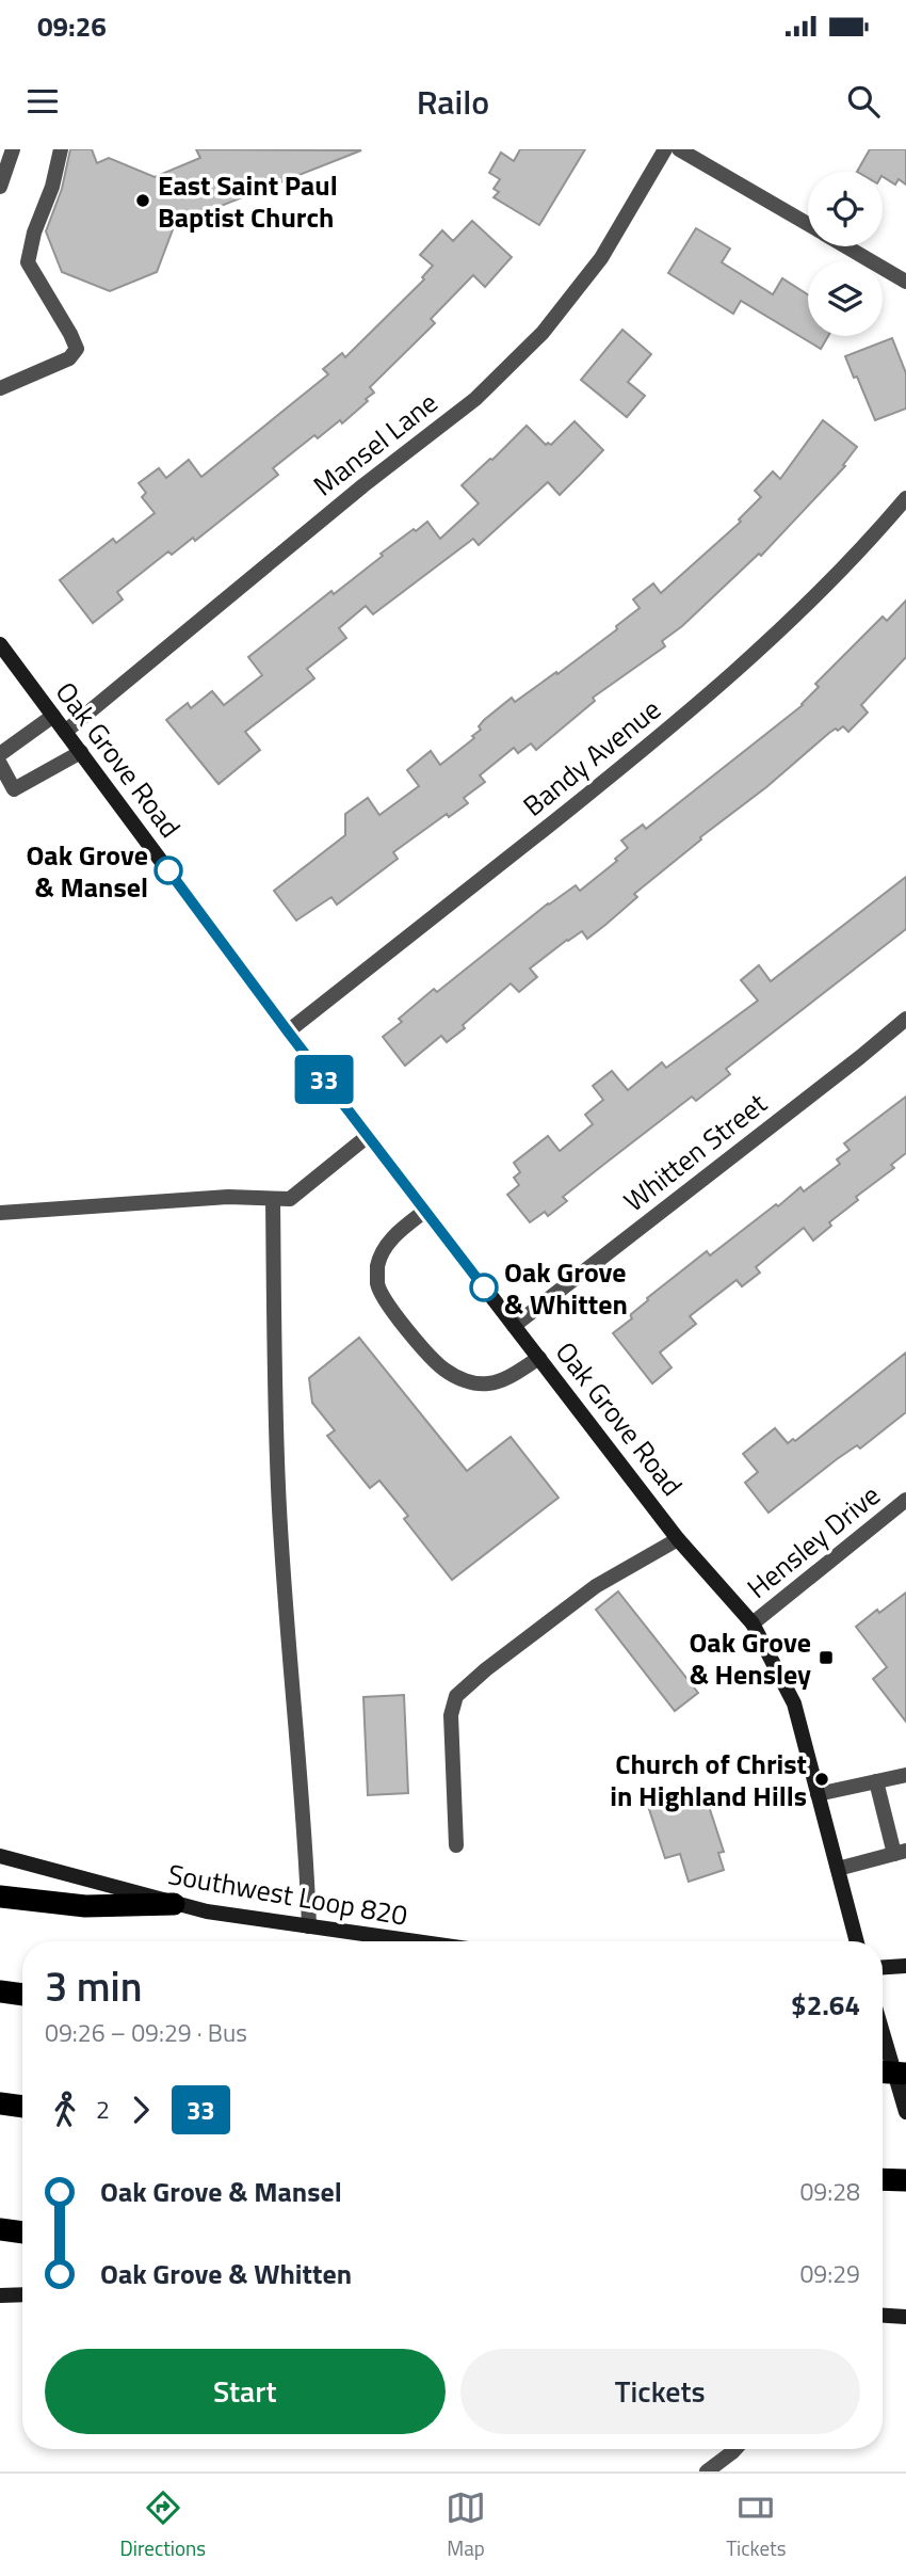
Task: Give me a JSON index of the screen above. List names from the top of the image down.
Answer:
{
  "streets": {
    "street": [
      "Mansel Lane",
      "Bandy Avenue",
      "Oak Grove Road",
      "Whitten Street",
      "Hensley Drive",
      "Southwest Loop 820"
    ]
  },
  "crossings": [
    ["Mansel Lane", "Oak Grove Road"],
    ["Bandy Avenue", "Oak Grove Road"],
    ["Oak Grove Road", "Whitten Street"],
    ["Oak Grove Road", "Hensley Drive"]
  ],
  "places": {
    "other": [
      "East Saint Paul Baptist Church",
      "Oak Grove & Mansel",
      "Oak Grove & Whitten",
      "Church of Christ in Highland Hills"
    ],
    "transit": ["Oak Grove & Hensley"]
  },
  "lines": ["bus line 33"],
  "page": {
    "status": "09:26",
    "header": "Railo",
    "on_map": "33",
    "heading": ["3 min", "09:26 – 09:29 · Bus", "$2.64"],
    "legs": ["2", "33"],
    "list": [
      {
        "name": "Oak Grove & Mansel",
        "value": "09:28"
      },
      {
        "name": "Oak Grove & Whitten",
        "value": "09:29"
      }
    ],
    "buttons": ["Start", "Tickets"],
    "tabs": ["Directions", "Map", "Tickets"]
  }
}
